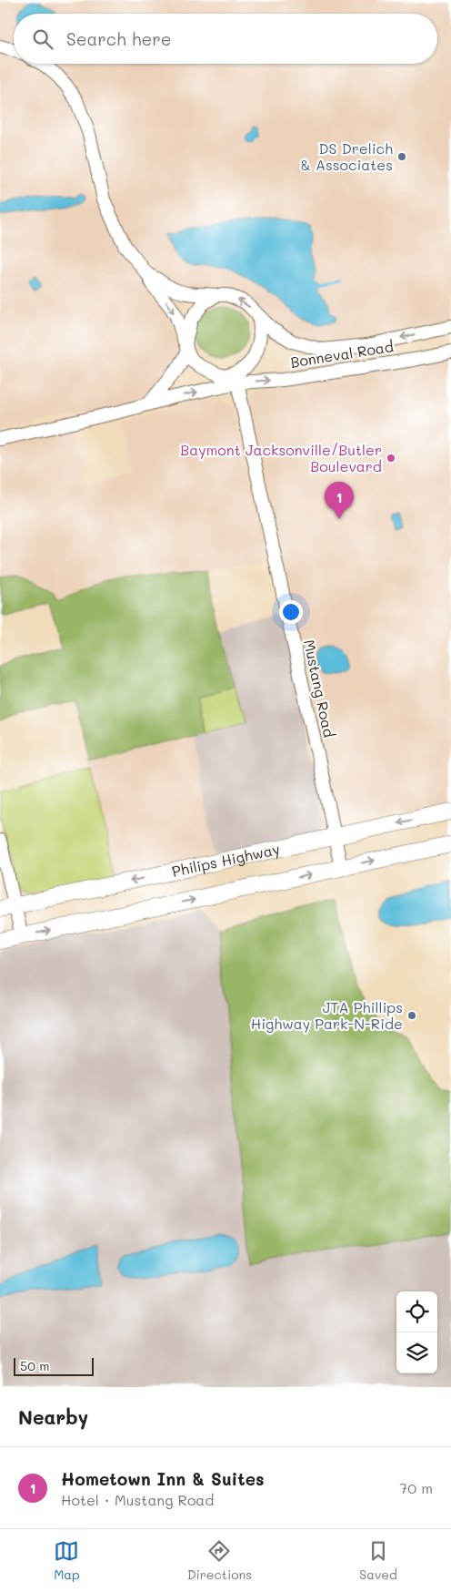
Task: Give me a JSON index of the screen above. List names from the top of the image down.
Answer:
{
  "streets": {
    "main road": ["Philips Highway"],
    "street": ["Bonneval Road", "Mustang Road"]
  },
  "crossings": [
    ["Bonneval Road", "Mustang Road"],
    ["Mustang Road", "Philips Highway"]
  ],
  "places": ["DS Drelich & Associates", "Baymont Jacksonville/Butler Boulevard", "JTA Phillips Highway Park-N-Ride"],
  "scale_bar": "50 m",
  "page": {
    "search": "Search here",
    "pins": "1",
    "scale": "50 m",
    "heading": "Nearby",
    "list": [
      {
        "mark": "1",
        "name": "Hometown Inn & Suites",
        "note": "Hotel · Mustang Road",
        "value": "70 m"
      }
    ],
    "nav": ["Map", "Directions", "Saved"]
  }
}
